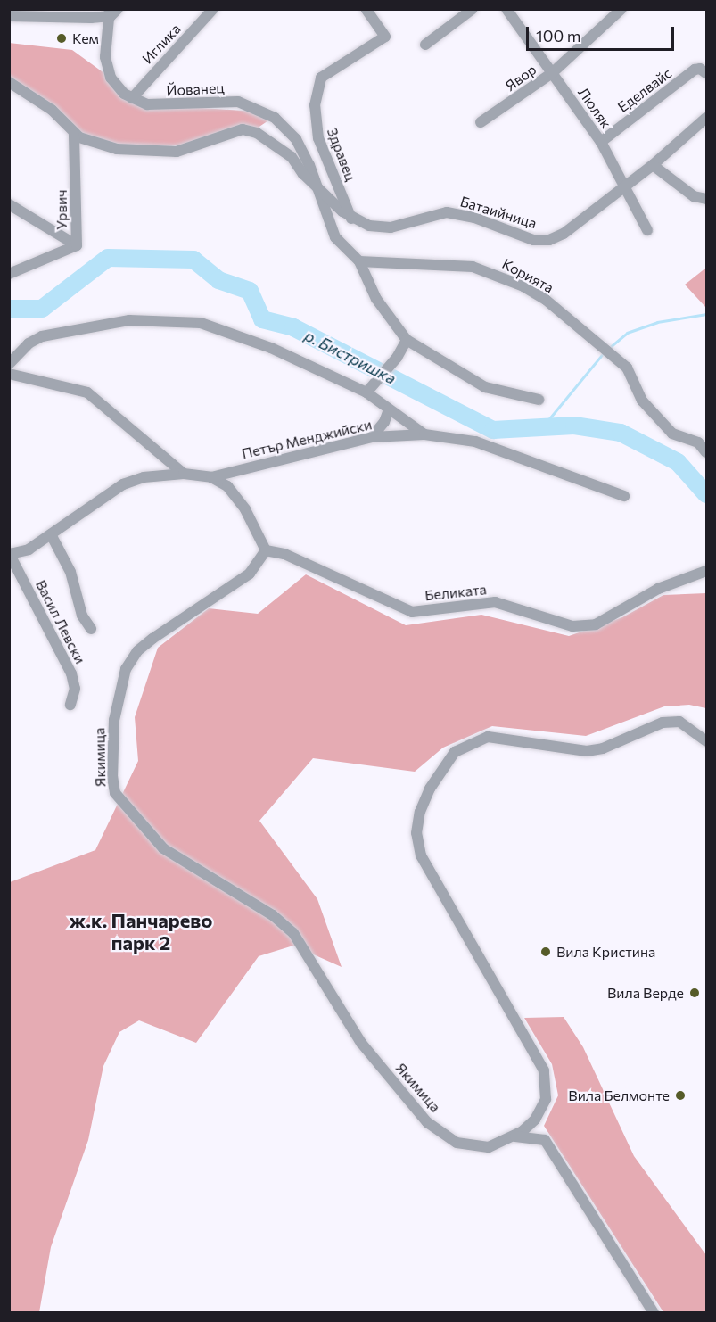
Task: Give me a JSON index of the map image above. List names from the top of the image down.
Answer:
{
  "streets": {
    "street": [
      "Иглика",
      "Явор",
      "Йованец",
      "Еделвайс",
      "Люляк",
      "Здравец",
      "Урвич",
      "Батаийница",
      "Корията",
      "Петър Менджийски",
      "Беликата",
      "Васил Левски",
      "Якимица"
    ]
  },
  "crossings": [
    ["Иглика", "Йованец"],
    ["Явор", "Люляк"],
    ["Йованец", "Батаийница"],
    ["Еделвайс", "Люляк"],
    ["Люляк", "Батаийница"],
    ["Здравец", "Батаийница"],
    ["Урвич", "Батаийница"],
    ["Петър Менджийски", "Васил Левски"],
    ["Беликата", "Якимица"]
  ],
  "districts": ["ж.к. Панчарево парк 2"],
  "water": ["р. Бистришка"],
  "places": [
    "Кем",
    "Вила Кристина",
    "Вила Верде",
    "Вила Белмонте"
  ],
  "scale_bar": "100 m"
}
